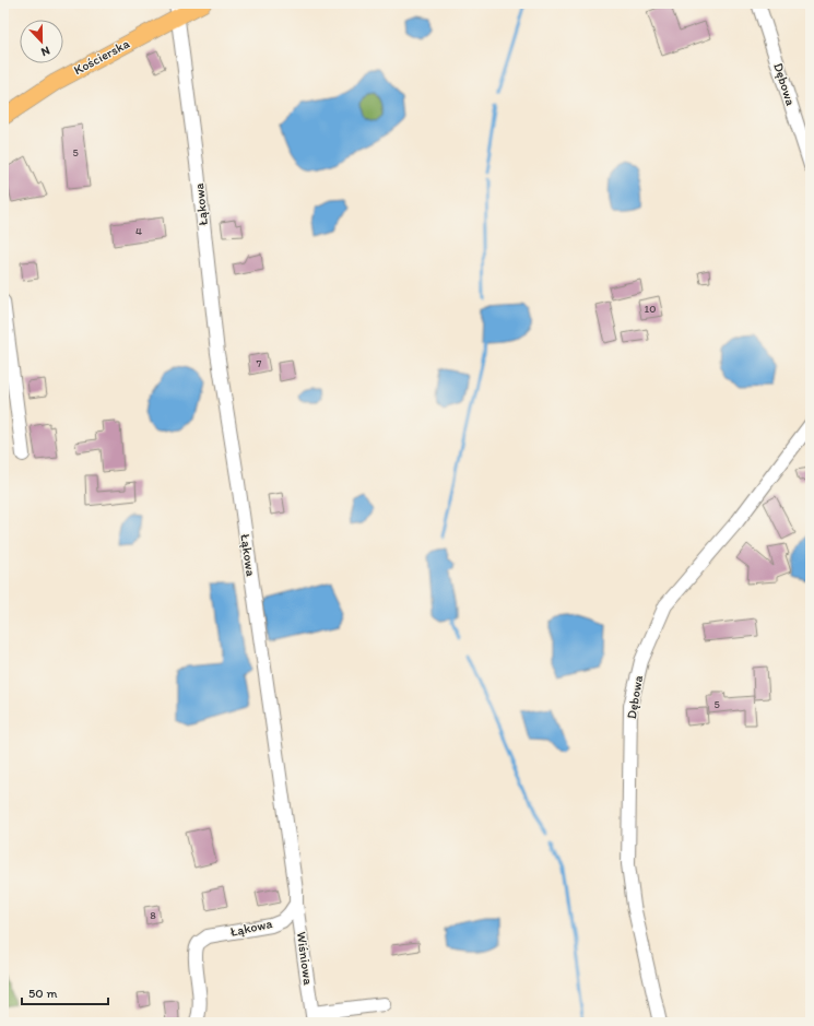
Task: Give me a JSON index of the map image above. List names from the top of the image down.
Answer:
{
  "streets": {
    "main road": ["Kościerska"],
    "street": ["Dębowa", "Łąkowa", "Wiśniowa"]
  },
  "crossings": [
    ["Kościerska", "Łąkowa"],
    ["Łąkowa", "Wiśniowa"]
  ],
  "house_numbers": [
    "5",
    "4",
    "10",
    "7",
    "5",
    "8"
  ],
  "scale_bar": "50 m",
  "north": "bottom"
}
